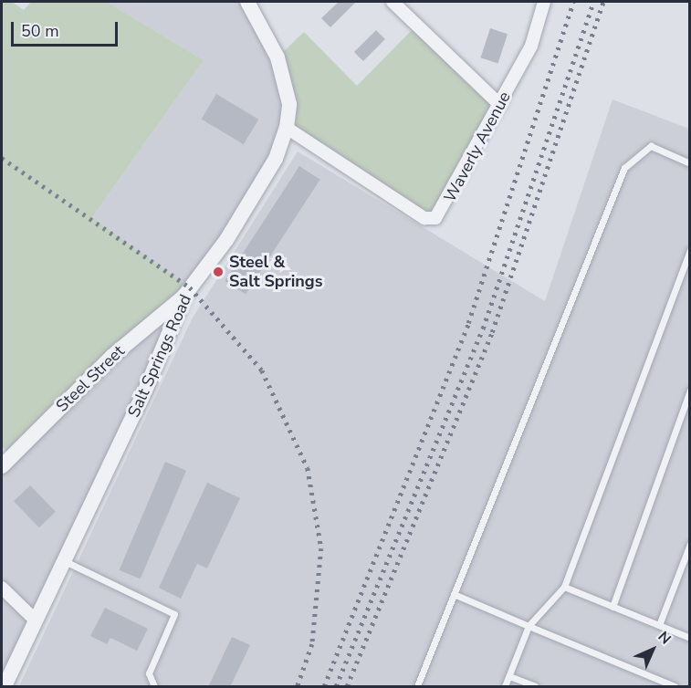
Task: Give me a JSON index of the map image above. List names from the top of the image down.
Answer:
{
  "streets": {
    "street": ["Waverly Avenue", "Salt Springs Road", "Steel Street"]
  },
  "crossings": [
    ["Waverly Avenue", "Salt Springs Road"],
    ["Salt Springs Road", "Steel Street"]
  ],
  "places": ["Steel & Salt Springs"],
  "scale_bar": "50 m",
  "north": "top right"
}
